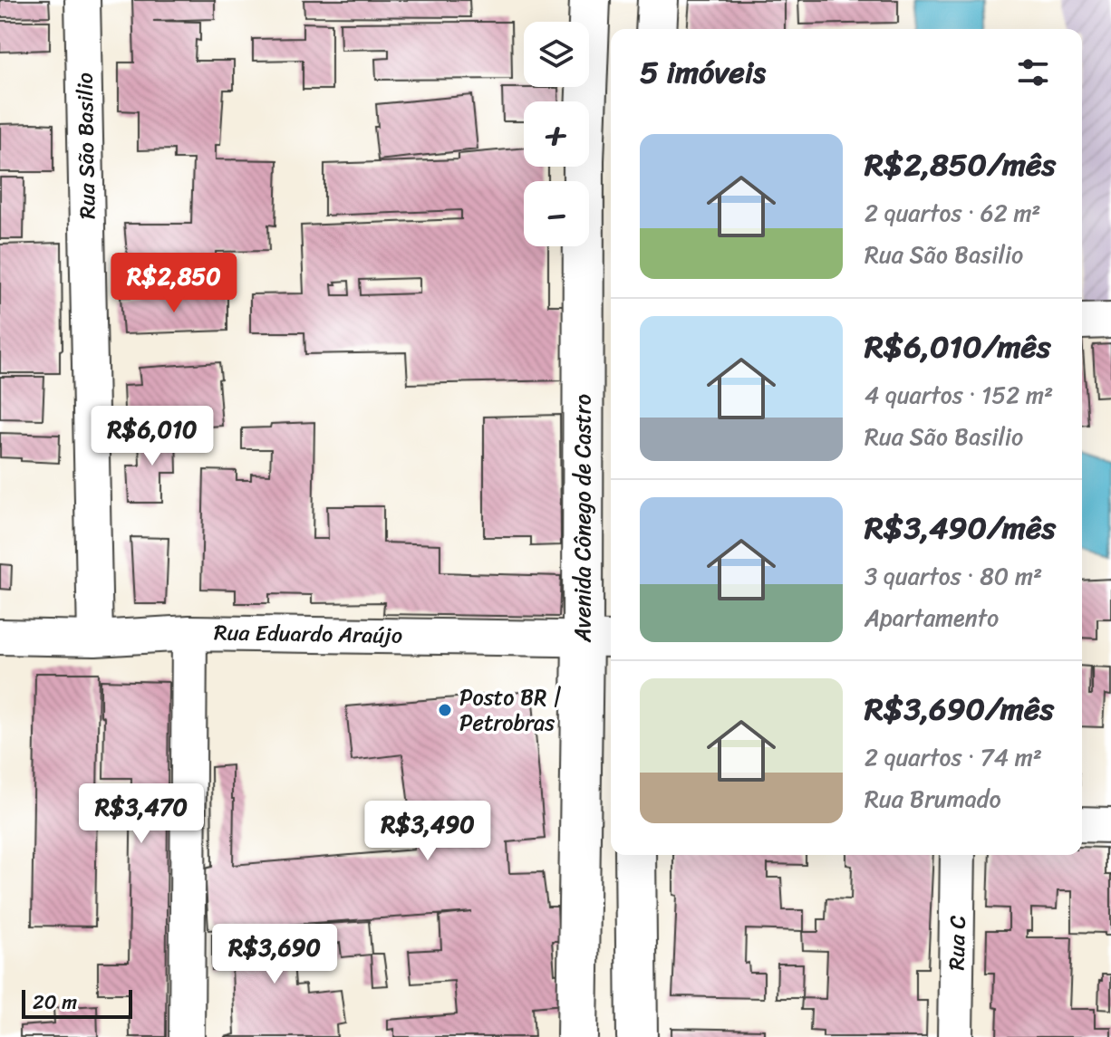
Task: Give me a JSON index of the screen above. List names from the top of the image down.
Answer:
{
  "streets": {
    "main road": ["Avenida Cônego de Castro"],
    "street": ["Rua São Basilio", "Rua Eduardo Araújo", "Rua C"]
  },
  "crossings": [
    ["Rua São Basilio", "Rua Eduardo Araújo"],
    ["Avenida Cônego de Castro", "Rua Eduardo Araújo"]
  ],
  "places": ["Posto BR | Petrobras"],
  "scale_bar": "20 m",
  "page": {
    "map_buttons": ["+", "−"],
    "heading": "5 imóveis",
    "list": [
      {
        "name": "R$2,850/mês",
        "note": "2 quartos · 62 m² · Rua São Basilio"
      },
      {
        "name": "R$6,010/mês",
        "note": "4 quartos · 152 m² · Rua São Basilio"
      },
      {
        "name": "R$3,490/mês",
        "note": "3 quartos · 80 m² · Apartamento"
      },
      {
        "name": "R$3,690/mês",
        "note": "2 quartos · 74 m² · Rua Brumado"
      }
    ],
    "price": [
      "R$2,850",
      "R$6,010",
      "R$3,470",
      "R$3,490",
      "R$3,690"
    ],
    "scale": "20 m"
  }
}
